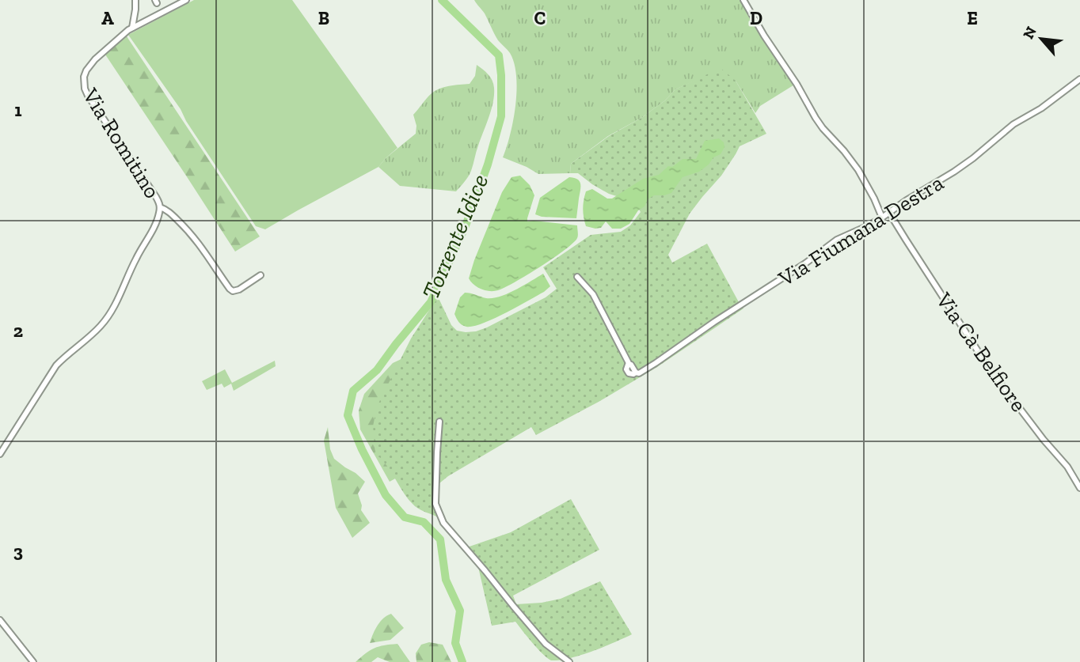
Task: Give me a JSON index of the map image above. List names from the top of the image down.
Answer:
{
  "streets": {
    "street": ["Via Romitino", "Via Fiumana Destra", "Via Cà Belfiore"]
  },
  "crossings": [
    ["Via Fiumana Destra", "Via Cà Belfiore"]
  ],
  "water": ["Torrente Idice"],
  "north": "top left",
  "grid": {
    "columns": [
      "A",
      "B",
      "C",
      "D",
      "E"
    ],
    "rows": ["1", "2", "3"]
  }
}
